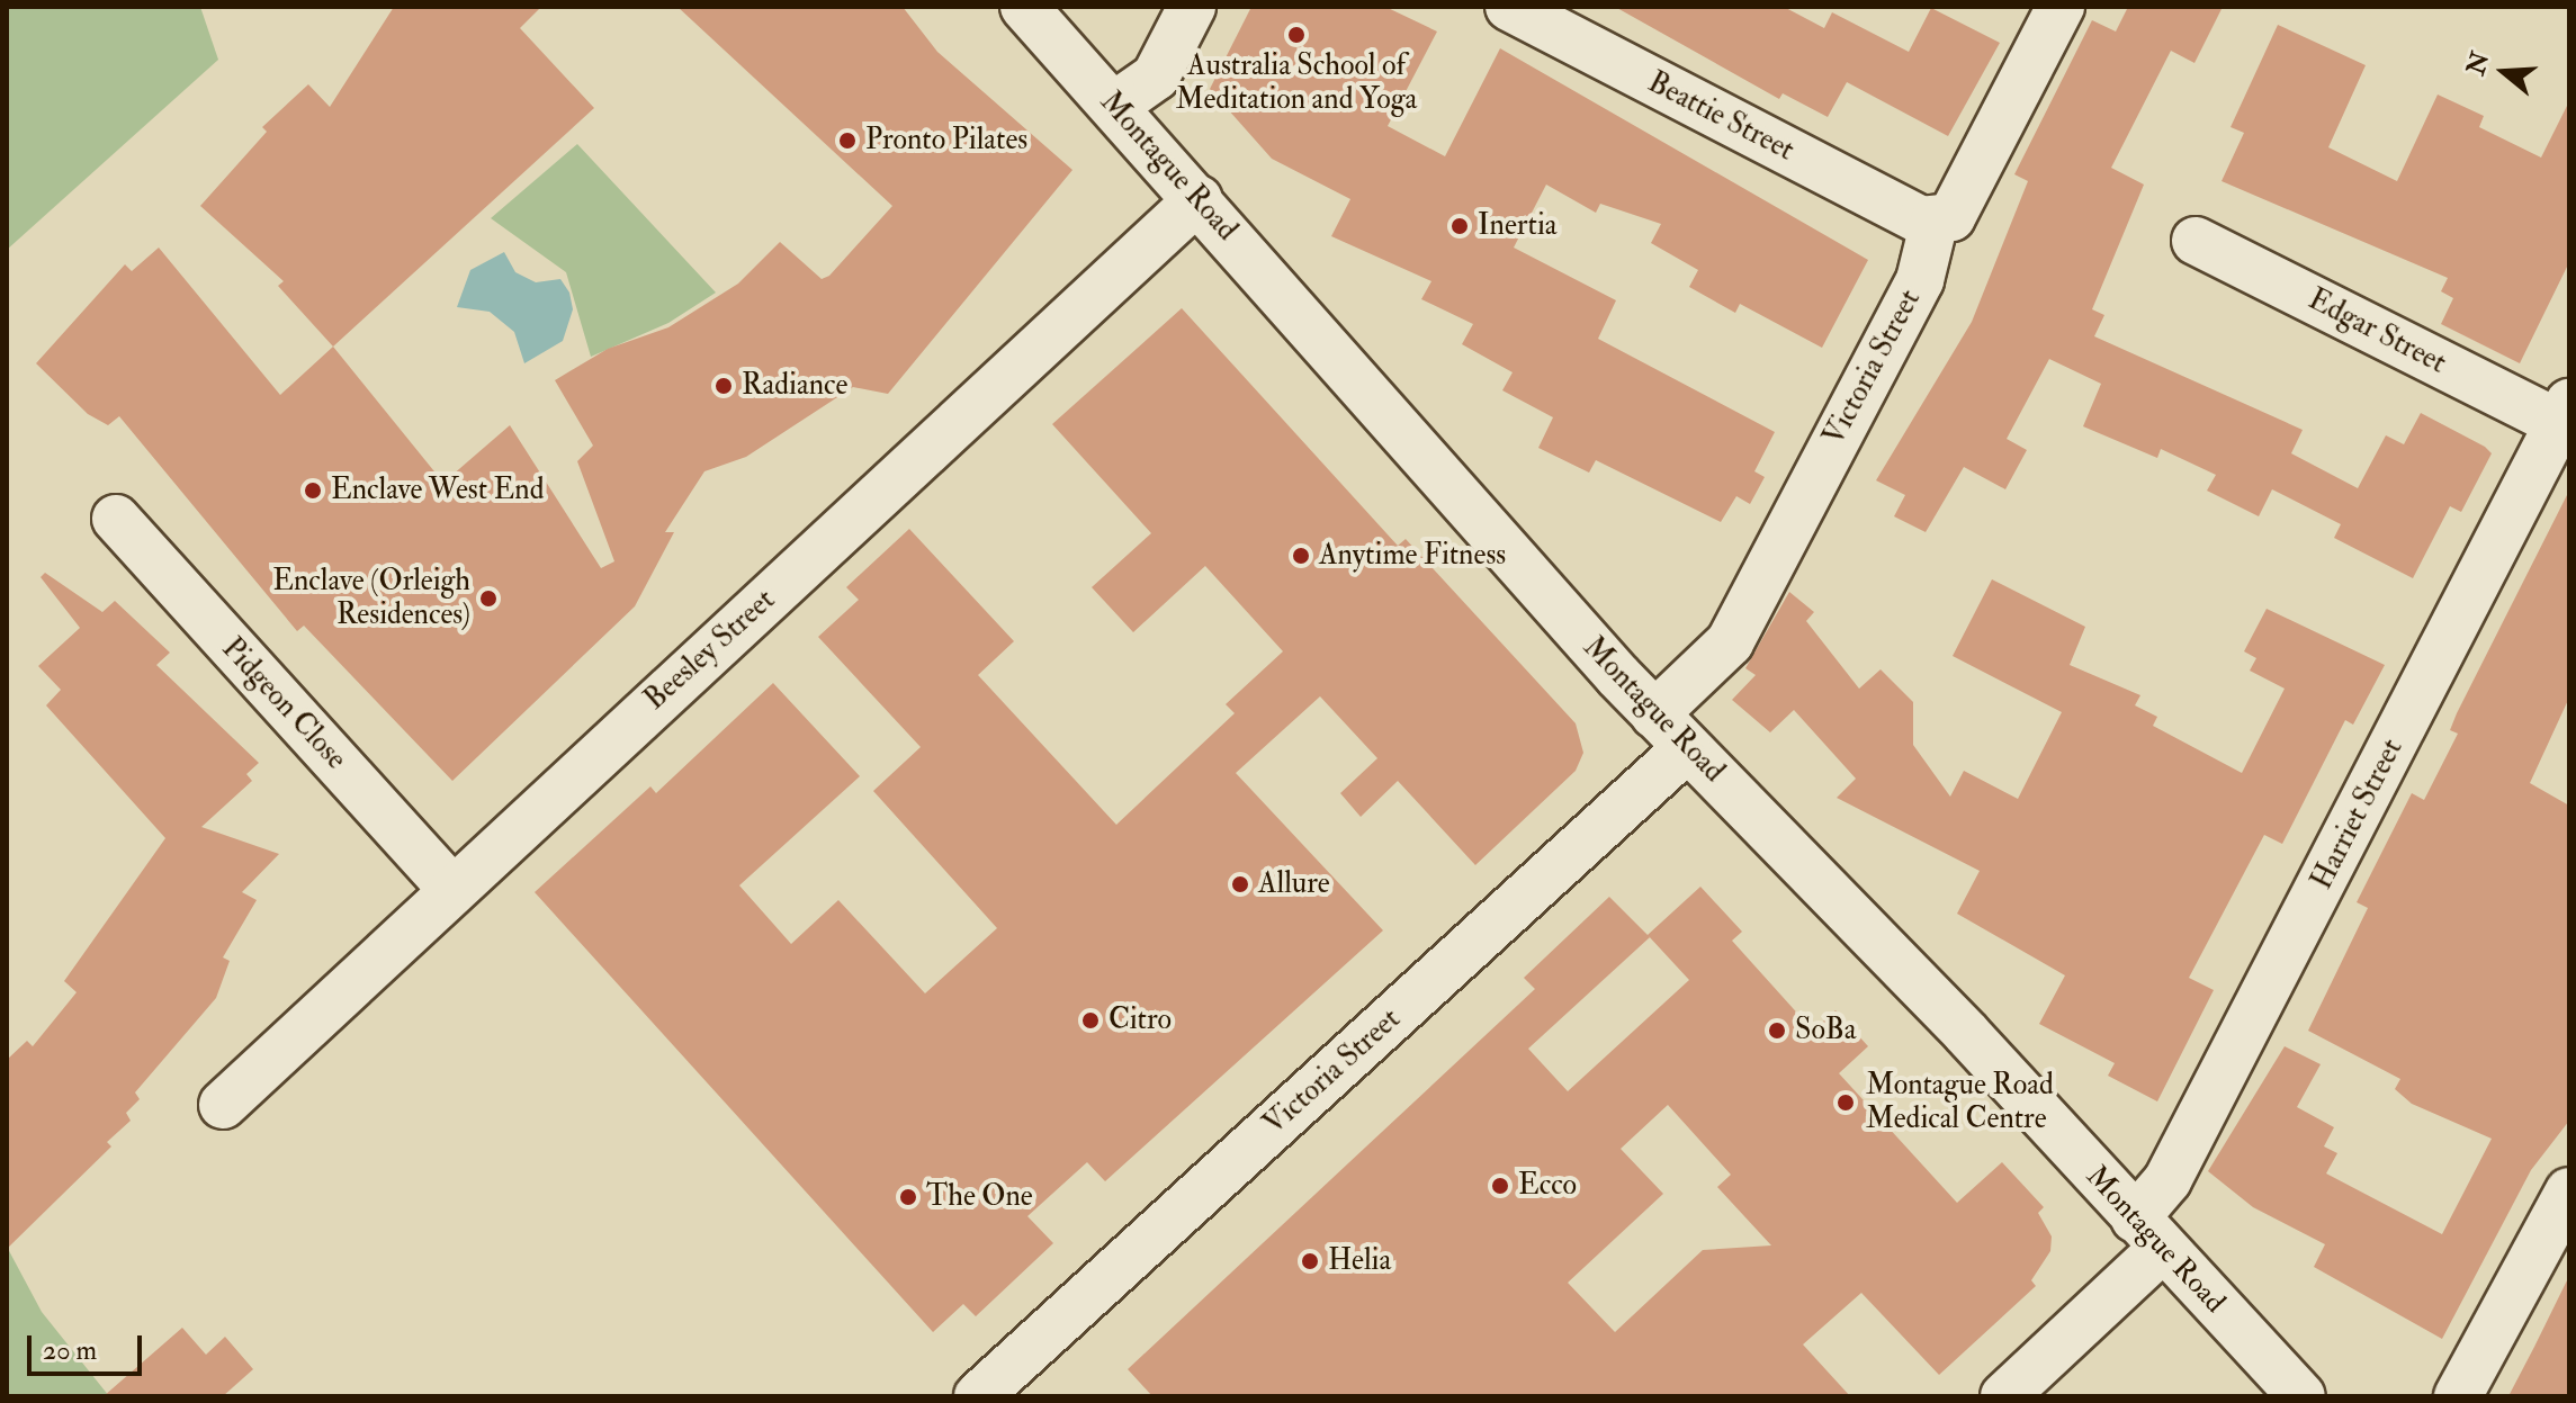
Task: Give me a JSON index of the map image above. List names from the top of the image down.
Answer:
{
  "streets": {
    "street": [
      "Beattie Street",
      "Montague Road",
      "Edgar Street",
      "Victoria Street",
      "Beesley Street",
      "Pidgeon Close",
      "Harriet Street"
    ]
  },
  "crossings": [
    ["Beattie Street", "Victoria Street"],
    ["Montague Road", "Victoria Street"],
    ["Montague Road", "Beesley Street"],
    ["Montague Road", "Harriet Street"],
    ["Edgar Street", "Harriet Street"],
    ["Beesley Street", "Pidgeon Close"]
  ],
  "places": [
    "Australia School of Meditation and Yoga",
    "Pronto Pilates",
    "Inertia",
    "Radiance",
    "Enclave West End",
    "Anytime Fitness",
    "Enclave (Orleigh Residences)",
    "Allure",
    "Citro",
    "SoBa",
    "Montague Road Medical Centre",
    "Ecco",
    "The One",
    "Helia"
  ],
  "scale_bar": "20 m",
  "north": "left"
}
